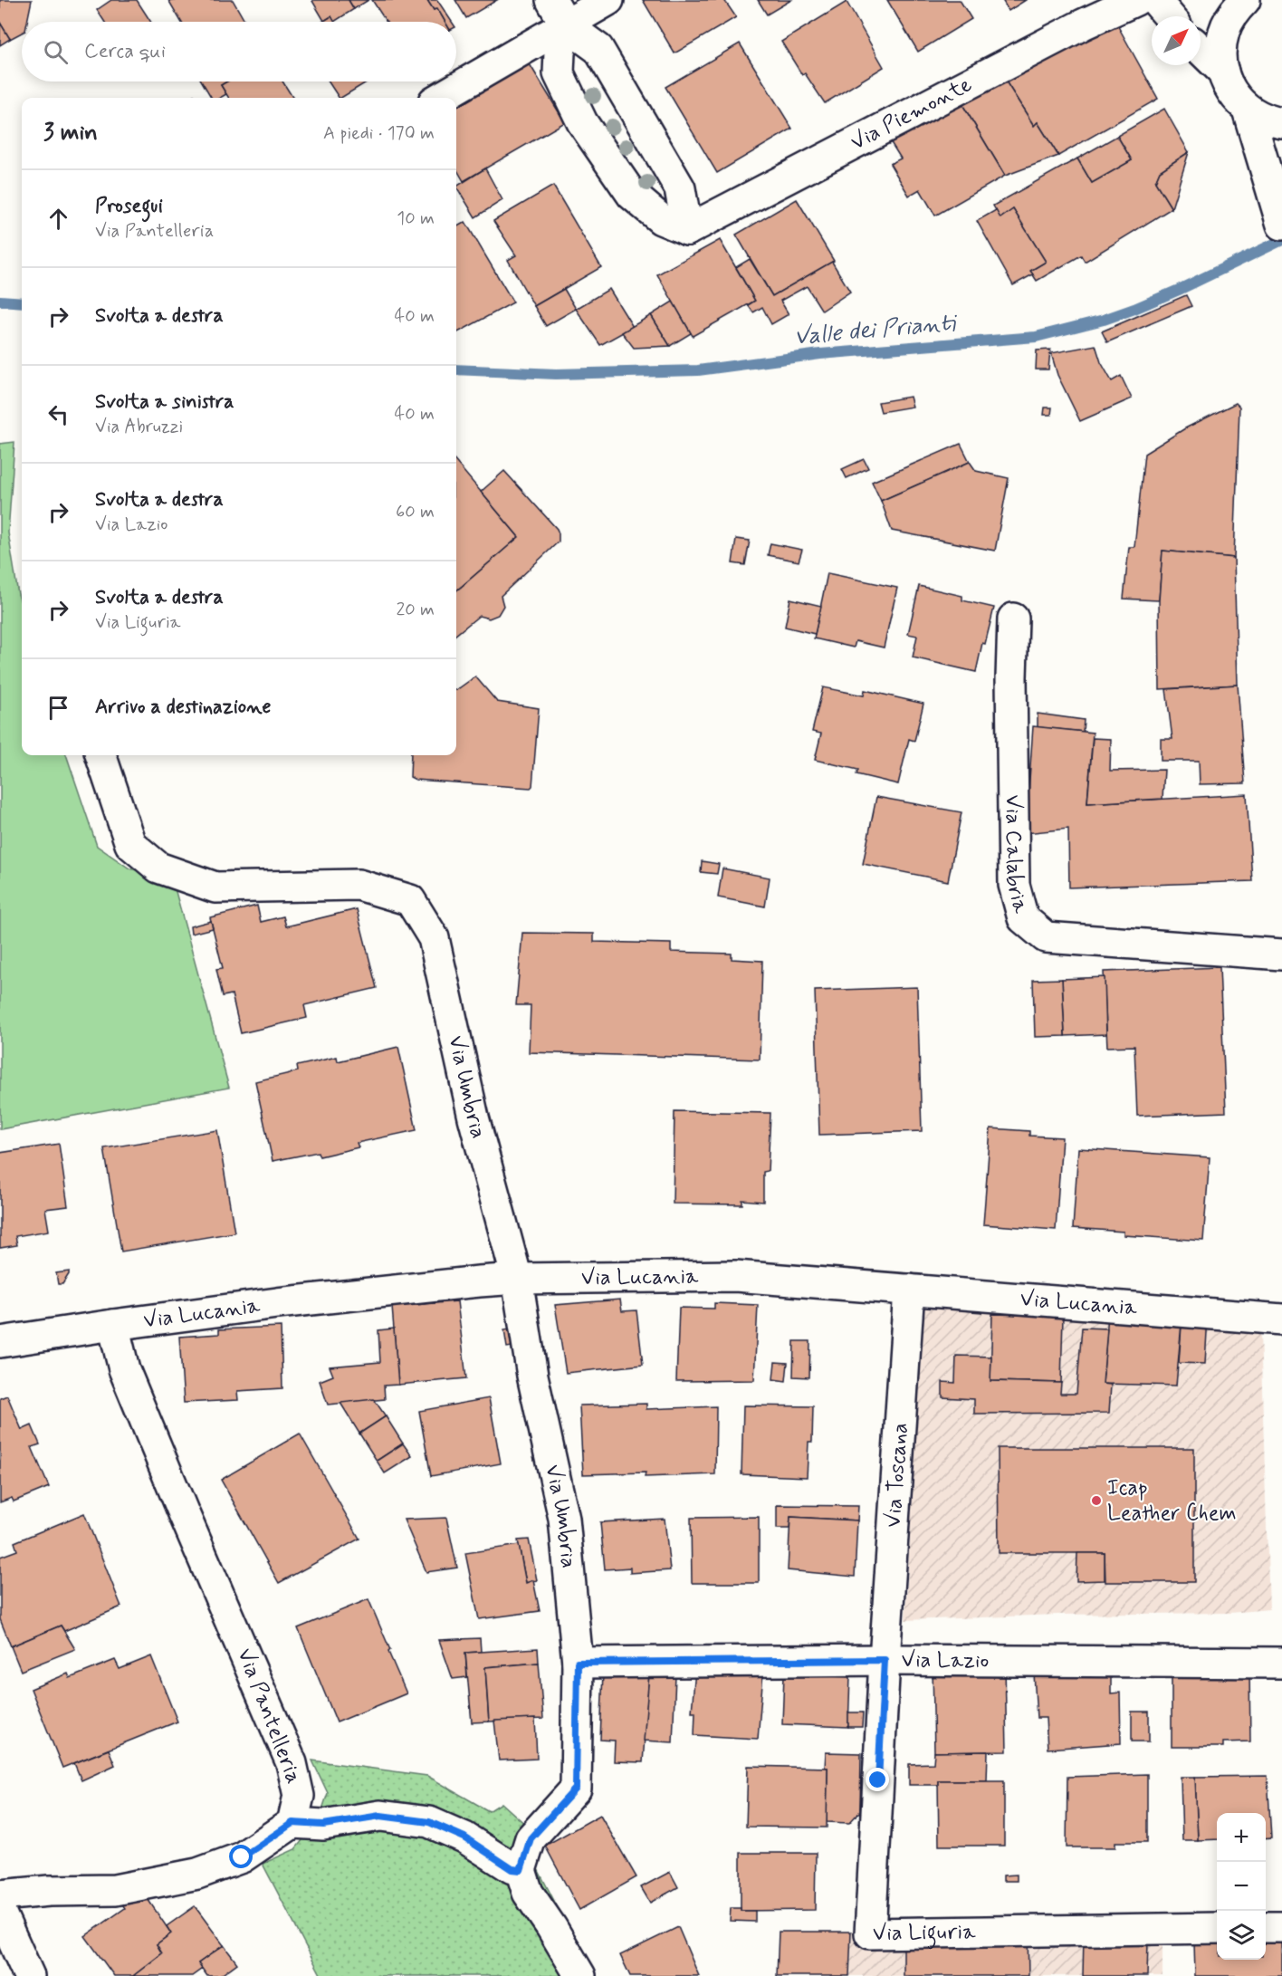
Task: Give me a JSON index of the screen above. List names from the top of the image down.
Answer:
{
  "streets": {
    "street": [
      "Via Piemonte",
      "Via Calabria",
      "Via Umbria",
      "Via Lucania",
      "Via Toscana",
      "Via Lazio",
      "Via Pantelleria",
      "Via Liguria"
    ]
  },
  "crossings": [
    ["Via Umbria", "Via Lucania"],
    ["Via Umbria", "Via Lazio"],
    ["Via Lucania", "Via Toscana"],
    ["Via Lucania", "Via Pantelleria"],
    ["Via Toscana", "Via Lazio"],
    ["Via Toscana", "Via Liguria"],
    ["Via Lazio", "Via Liguria"]
  ],
  "water": ["Valle dei Prianti"],
  "places": ["Icap Leather Chem"],
  "north": "top right",
  "page": {
    "search": "Cerca qui",
    "heading": ["3 min", "A piedi · 170 m"],
    "list": [
      ["Prosegui", "Via Pantelleria", "10 m"],
      ["Svolta a destra", "40 m"],
      ["Svolta a sinistra", "Via Abruzzi", "40 m"],
      ["Svolta a destra", "Via Lazio", "60 m"],
      ["Svolta a destra", "Via Liguria", "20 m"],
      "Arrivo a destinazione"
    ],
    "map_buttons": ["+", "−"]
  }
}
